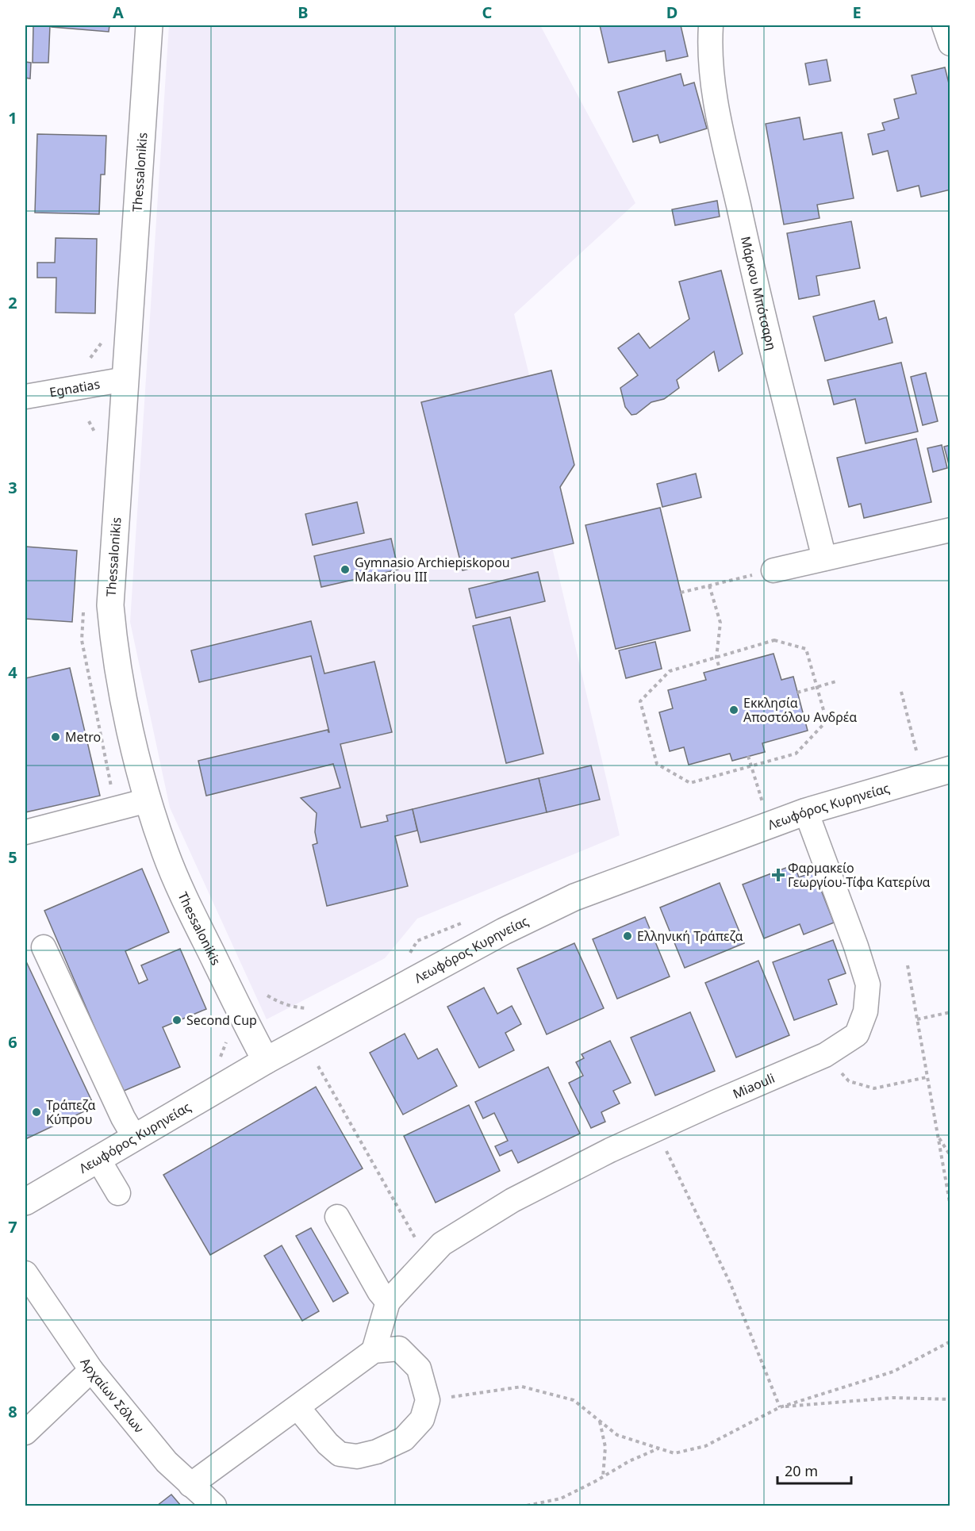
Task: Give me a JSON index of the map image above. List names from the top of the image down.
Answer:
{
  "streets": {
    "main road": ["Thessalonikis", "Λεωφόρος Κυρηνείας"],
    "street": [
      "Μάρκου Μπότσαρη",
      "Egnatias",
      "Miaouli",
      "Αρχαίων Σόλων"
    ]
  },
  "crossings": [
    ["Thessalonikis", "Egnatias"],
    ["Thessalonikis", "Λεωφόρος Κυρηνείας"],
    ["Λεωφόρος Κυρηνείας", "Miaouli"]
  ],
  "places": {
    "other": [
      "Gymnasio Archiepiskopou Makariou III",
      "Εκκλησία Αποστόλου Ανδρέα",
      "Metro",
      "Ελληνική Τράπεζα",
      "Second Cup",
      "Τράπεζα Κύπρου"
    ],
    "health": ["Φαρμακείο Γεωργίου-Τίφα Κατερίνα"]
  },
  "scale_bar": "20 m",
  "grid": {
    "columns": [
      "A",
      "B",
      "C",
      "D",
      "E"
    ],
    "rows": [
      "1",
      "2",
      "3",
      "4",
      "5",
      "6",
      "7",
      "8"
    ]
  }
}
